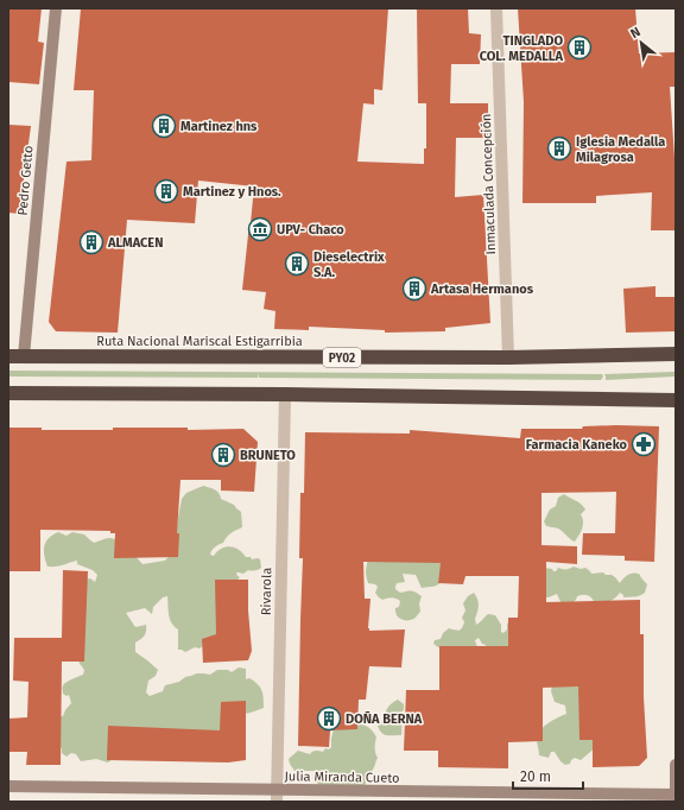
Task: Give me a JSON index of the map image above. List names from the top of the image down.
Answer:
{
  "streets": {
    "highway": ["Ruta Nacional Mariscal Estigarribia", "PY02"],
    "street": [
      "Pedro Getto",
      "Inmaculada Concepción",
      "Rivarola",
      "Julia Miranda Cueto"
    ]
  },
  "crossings": [
    ["Pedro Getto", "Ruta Nacional Mariscal Estigarribia"],
    ["Inmaculada Concepción", "Ruta Nacional Mariscal Estigarribia"],
    ["Rivarola", "Julia Miranda Cueto"]
  ],
  "places": {
    "building": [
      "TINGLADO COL. MEDALLA",
      "Martinez hns",
      "Iglesia Medalla Milagrosa",
      "Martinez y Hnos.",
      "ALMACEN",
      "Dieselectrix S.A.",
      "Artasa Hermanos",
      "BRUNETO",
      "DOÑA BERNA"
    ],
    "museum": ["UPV- Chaco"],
    "pharmacy": ["Farmacia Kaneko"]
  },
  "scale_bar": "20 m",
  "north": "top left"
}
